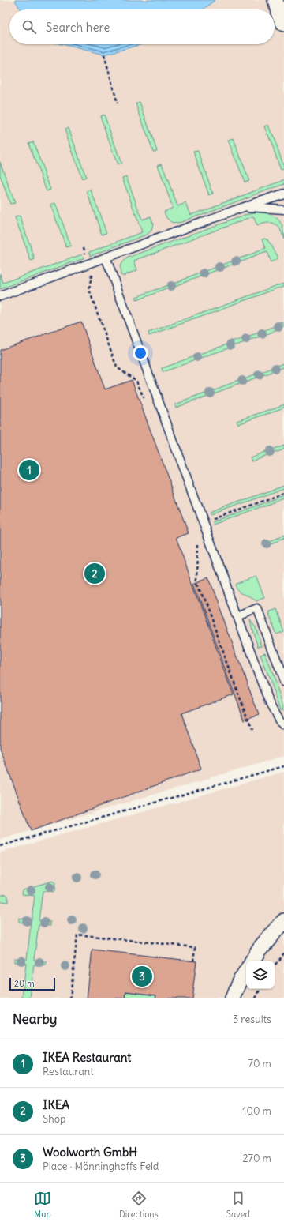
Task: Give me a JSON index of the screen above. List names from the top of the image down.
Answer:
{
  "scale_bar": "20 m",
  "page": {
    "search": "Search here",
    "pins": ["1", "2", "3"],
    "scale": "20 m",
    "heading": ["Nearby", "3 results"],
    "list": [
      {
        "mark": "1",
        "name": "IKEA Restaurant",
        "note": "Restaurant",
        "value": "70 m"
      },
      {
        "mark": "2",
        "name": "IKEA",
        "note": "Shop",
        "value": "100 m"
      },
      {
        "mark": "3",
        "name": "Woolworth GmbH",
        "note": "Place · Mönninghoffs Feld",
        "value": "270 m"
      }
    ],
    "nav": ["Map", "Directions", "Saved"]
  }
}
